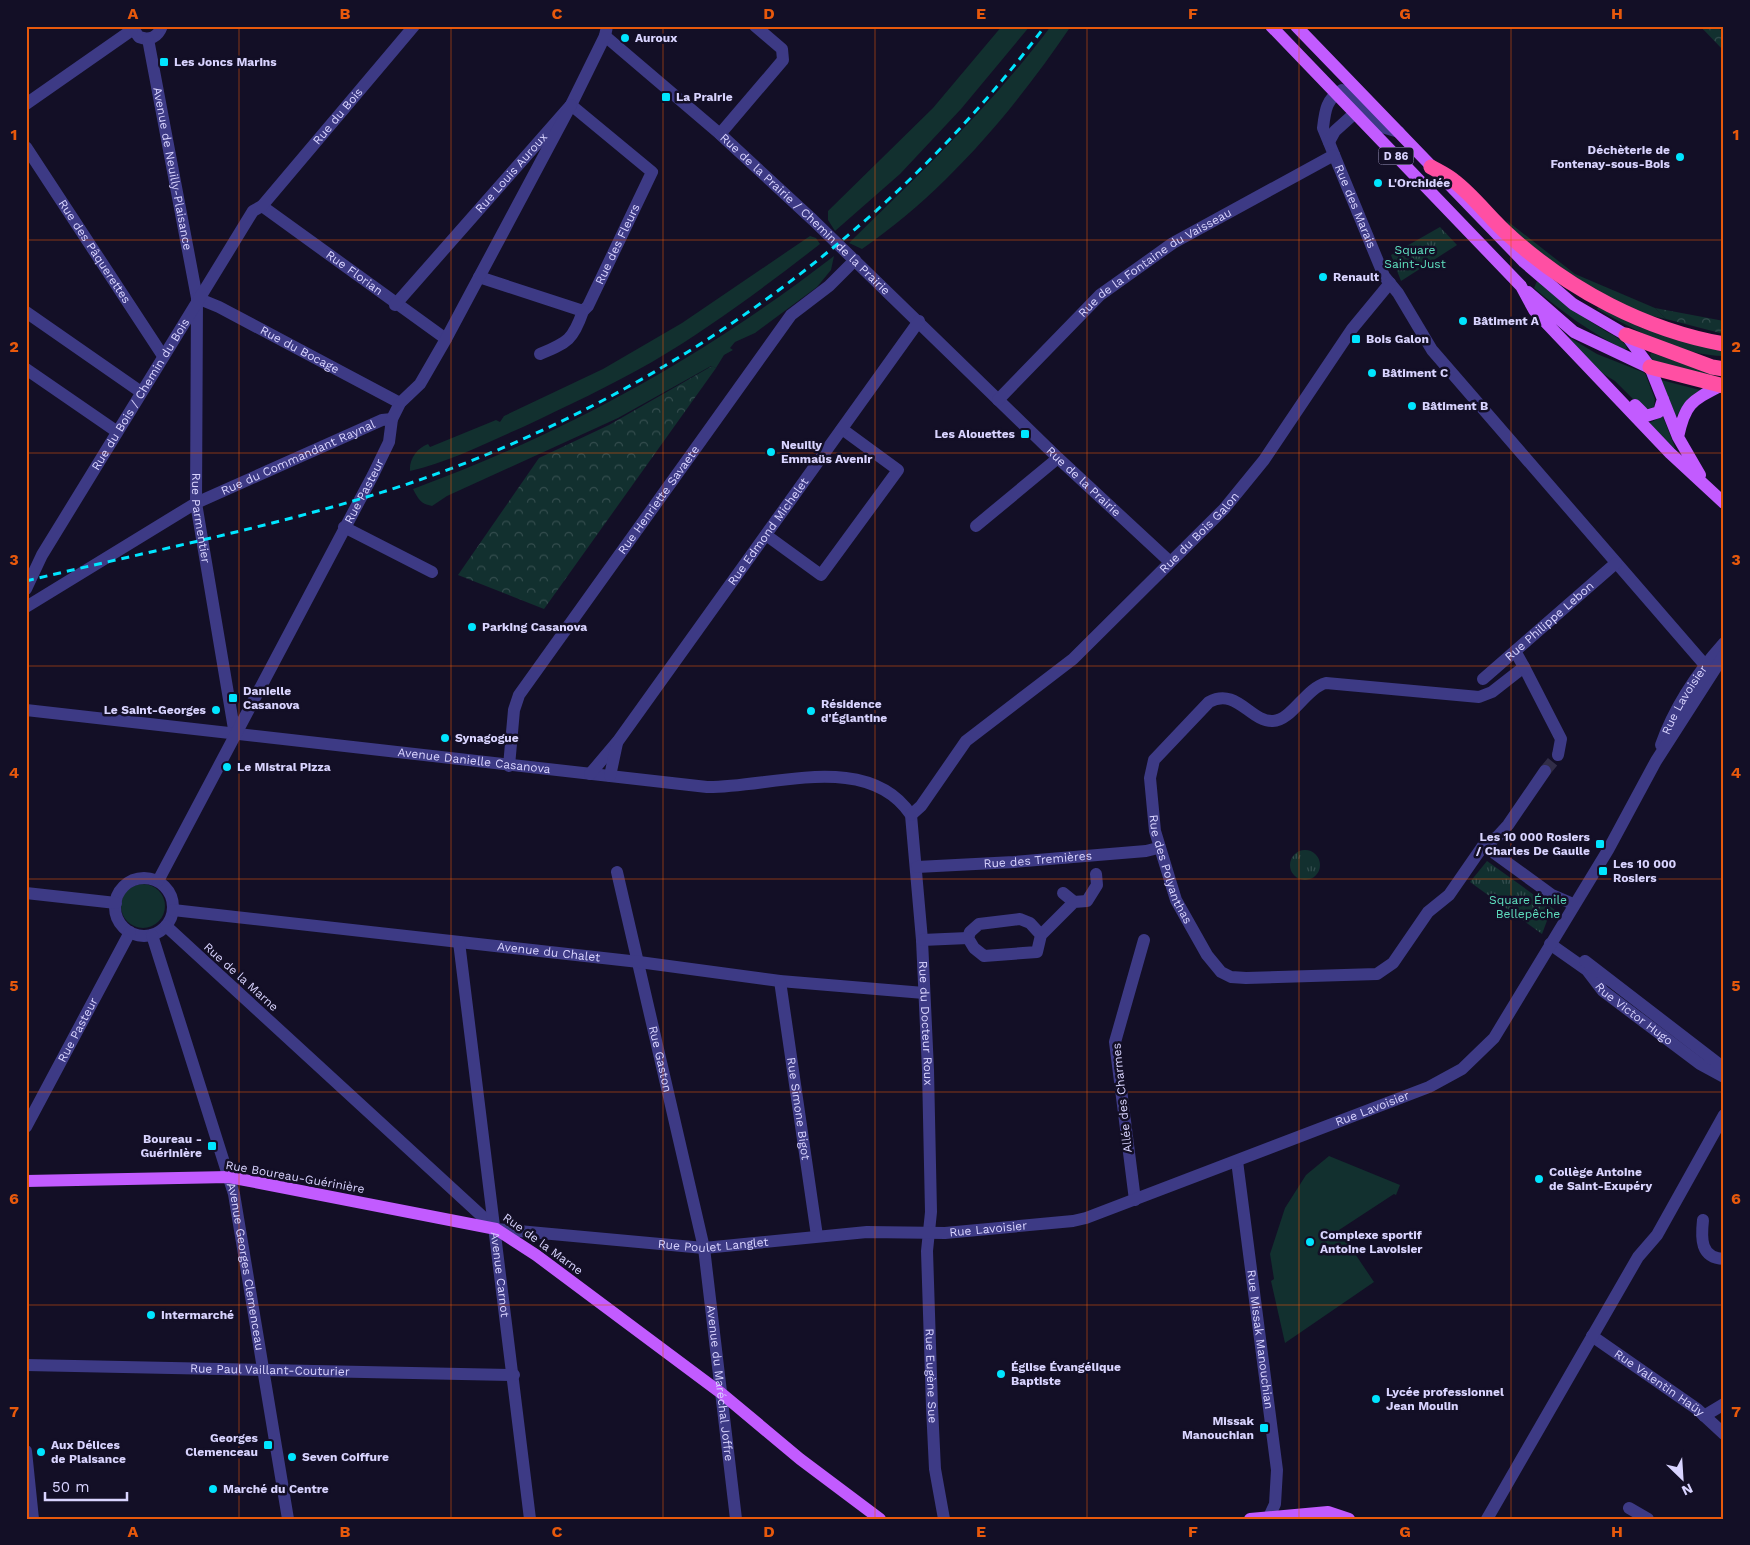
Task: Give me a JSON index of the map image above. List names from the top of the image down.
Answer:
{
  "streets": {
    "main road": ["D 86", "Rue de la Marne", "Rue Boureau-Guérinière"],
    "street": [
      "Rue du Bois",
      "Avenue de Neuilly-Plaisance",
      "Rue Louis Auroux",
      "Rue des Marais",
      "Rue de la Prairie / Chemin de la Prairie",
      "Rue des Fleurs",
      "Rue des Pâquerettes",
      "Rue de la Fontaine du Vaisseau",
      "Rue Florian",
      "Rue du Bocage",
      "Rue du Bois / Chemin du Bois",
      "Rue du Commandant Raynal",
      "Rue de la Prairie",
      "Rue Pasteur",
      "Rue Henriette Savaete",
      "Rue Parmentier",
      "Rue Edmond Michelet",
      "Rue du Bois Galon",
      "Rue Philippe Lebon",
      "Rue Lavoisier",
      "Avenue Danielle Casanova",
      "Rue des Tremières",
      "Rue des Polyanthas",
      "Avenue du Chalet",
      "Rue Victor Hugo",
      "Rue du Docteur Roux",
      "Rue Gaston",
      "Allée des Charmes",
      "Rue Simone Bigot",
      "Rue Poulet Langlet",
      "Avenue Georges Clemenceau",
      "Avenue Carnot",
      "Rue Missak Manouchian",
      "Rue Paul Vaillant-Couturier",
      "Rue Eugène Sue",
      "Avenue du Maréchal Joffre",
      "Rue Valentin Haüy"
    ]
  },
  "crossings": [
    ["Rue du Bois", "Rue Florian"],
    ["Rue du Bois", "Rue du Bois / Chemin du Bois"],
    ["D 86", "Rue des Marais"],
    ["Avenue de Neuilly-Plaisance", "Rue du Bocage"],
    ["Avenue de Neuilly-Plaisance", "Rue du Bois / Chemin du Bois"],
    ["Avenue de Neuilly-Plaisance", "Rue Parmentier"],
    ["Rue Louis Auroux", "Rue de la Prairie / Chemin de la Prairie"],
    ["Rue Louis Auroux", "Rue des Fleurs"],
    ["Rue Louis Auroux", "Rue Florian"],
    ["Rue Louis Auroux", "Rue Pasteur"],
    ["Rue des Marais", "Rue de la Fontaine du Vaisseau"],
    ["Rue des Marais", "Rue du Bois Galon"],
    ["Rue des Marais", "Rue Philippe Lebon"],
    ["Rue des Marais", "Rue Lavoisier"],
    ["Rue de la Prairie / Chemin de la Prairie", "Rue de la Fontaine du Vaisseau"],
    ["Rue de la Prairie / Chemin de la Prairie", "Rue de la Prairie"],
    ["Rue de la Prairie / Chemin de la Prairie", "Rue Henriette Savaete"],
    ["Rue de la Prairie / Chemin de la Prairie", "Rue Edmond Michelet"],
    ["Rue des Fleurs", "Rue Pasteur"],
    ["Rue des Pâquerettes", "Rue du Bois / Chemin du Bois"],
    ["Rue de la Fontaine du Vaisseau", "Rue de la Prairie"],
    ["Rue Florian", "Rue du Bois / Chemin du Bois"],
    ["Rue Florian", "Rue Pasteur"],
    ["Rue du Bocage", "Rue du Bois / Chemin du Bois"],
    ["Rue du Bocage", "Rue Pasteur"],
    ["Rue du Bocage", "Rue Parmentier"],
    ["Rue du Bois / Chemin du Bois", "Rue Parmentier"],
    ["Rue du Commandant Raynal", "Rue Pasteur"],
    ["Rue du Commandant Raynal", "Rue Parmentier"],
    ["Rue de la Prairie", "Rue du Bois Galon"],
    ["Rue Pasteur", "Rue Parmentier"],
    ["Rue Pasteur", "Avenue Danielle Casanova"],
    ["Rue Pasteur", "Avenue du Chalet"],
    ["Rue Pasteur", "Rue de la Marne"],
    ["Rue Pasteur", "Avenue Georges Clemenceau"],
    ["Rue Henriette Savaete", "Avenue Danielle Casanova"],
    ["Rue Parmentier", "Avenue Danielle Casanova"],
    ["Rue Edmond Michelet", "Avenue Danielle Casanova"],
    ["Rue du Bois Galon", "Avenue Danielle Casanova"],
    ["Rue du Bois Galon", "Rue du Docteur Roux"],
    ["Rue Lavoisier", "Rue Victor Hugo"],
    ["Rue Lavoisier", "Rue du Docteur Roux"],
    ["Rue Lavoisier", "Allée des Charmes"],
    ["Rue Lavoisier", "Rue Poulet Langlet"],
    ["Rue Lavoisier", "Rue Missak Manouchian"],
    ["Rue Lavoisier", "Rue Eugène Sue"],
    ["Avenue Danielle Casanova", "Rue du Docteur Roux"],
    ["Rue des Tremières", "Rue des Polyanthas"],
    ["Rue des Tremières", "Rue du Docteur Roux"],
    ["Avenue du Chalet", "Rue de la Marne"],
    ["Avenue du Chalet", "Rue du Docteur Roux"],
    ["Avenue du Chalet", "Rue Gaston"],
    ["Avenue du Chalet", "Rue Simone Bigot"],
    ["Avenue du Chalet", "Avenue Georges Clemenceau"],
    ["Avenue du Chalet", "Avenue Carnot"],
    ["Rue de la Marne", "Rue Boureau-Guérinière"],
    ["Rue de la Marne", "Rue Poulet Langlet"],
    ["Rue de la Marne", "Avenue Georges Clemenceau"],
    ["Rue de la Marne", "Avenue Carnot"],
    ["Rue de la Marne", "Avenue du Maréchal Joffre"],
    ["Rue du Docteur Roux", "Rue Poulet Langlet"],
    ["Rue du Docteur Roux", "Rue Eugène Sue"],
    ["Rue Gaston", "Rue Poulet Langlet"],
    ["Rue Gaston", "Avenue du Maréchal Joffre"],
    ["Rue Simone Bigot", "Rue Poulet Langlet"],
    ["Rue Boureau-Guérinière", "Rue Poulet Langlet"],
    ["Rue Boureau-Guérinière", "Avenue Georges Clemenceau"],
    ["Rue Boureau-Guérinière", "Avenue Carnot"],
    ["Rue Poulet Langlet", "Avenue Carnot"],
    ["Rue Poulet Langlet", "Rue Eugène Sue"],
    ["Rue Poulet Langlet", "Avenue du Maréchal Joffre"],
    ["Avenue Georges Clemenceau", "Rue Paul Vaillant-Couturier"],
    ["Avenue Carnot", "Rue Paul Vaillant-Couturier"]
  ],
  "parks": ["Square Saint-Just", "Square Émile Bellepêche"],
  "places": {
    "other": [
      "Auroux",
      "Déchèterie de Fontenay-sous-Bois",
      "L'Orchidée",
      "Renault",
      "Bâtiment A",
      "Bâtiment C",
      "Bâtiment B",
      "Neuilly Emmaüs Avenir",
      "Parking Casanova",
      "Le Saint-Georges",
      "Résidence d'Églantine",
      "Synagogue",
      "Le Mistral Pizza",
      "Collège Antoine de Saint-Exupéry",
      "Complexe sportif Antoine Lavoisier",
      "Intermarché",
      "Église Évangélique Baptiste",
      "Lycée professionnel Jean Moulin",
      "Aux Délices de Plaisance",
      "Seven Coiffure",
      "Marché du Centre"
    ],
    "transit": [
      "Les Joncs Marins",
      "La Prairie",
      "Bois Galon",
      "Les Alouettes",
      "Danielle Casanova",
      "Les 10 000 Rosiers / Charles De Gaulle",
      "Les 10 000 Rosiers",
      "Boureau - Guérinière",
      "Missak Manouchian",
      "Georges Clemenceau"
    ]
  },
  "scale_bar": "50 m",
  "north": "bottom right",
  "grid": {
    "columns": [
      "A",
      "B",
      "C",
      "D",
      "E",
      "F",
      "G",
      "H"
    ],
    "rows": [
      "1",
      "2",
      "3",
      "4",
      "5",
      "6",
      "7"
    ]
  }
}
